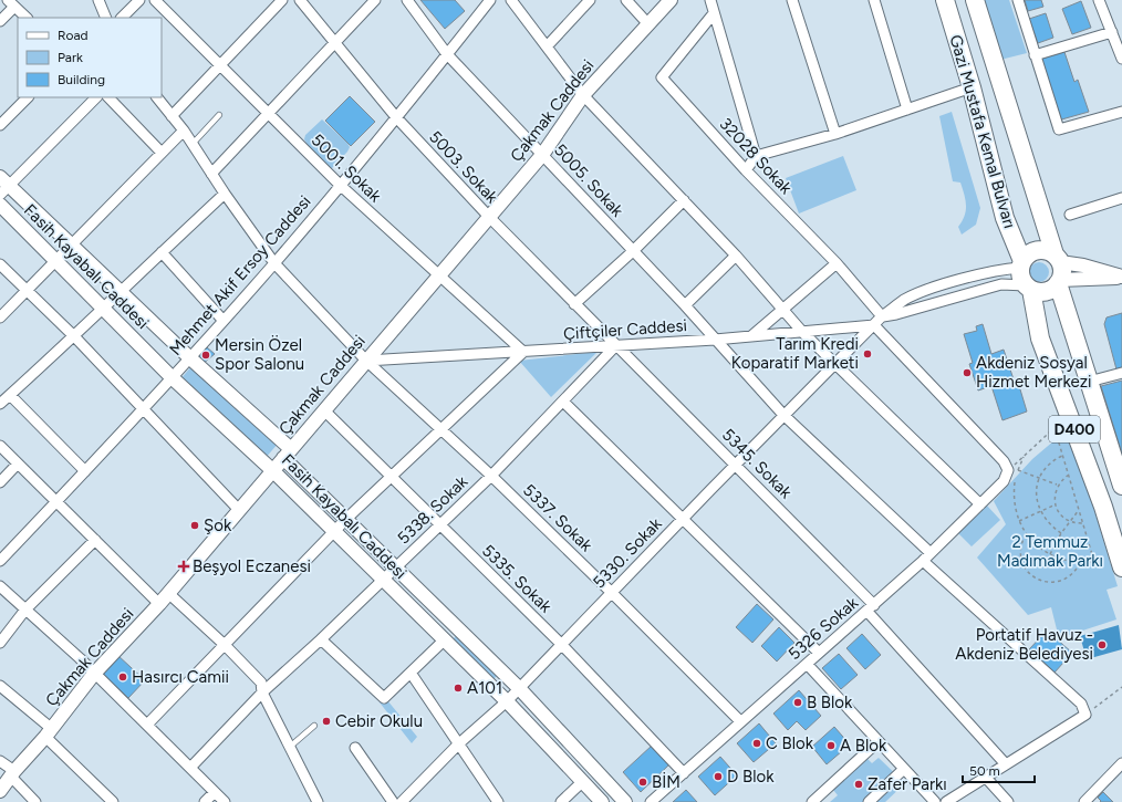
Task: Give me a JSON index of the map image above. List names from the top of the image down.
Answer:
{
  "streets": {
    "highway": ["Gazi Mustafa Kemal Bulvarı", "D400"],
    "street": [
      "Çakmak Caddesi",
      "32028 Sokak",
      "5003. Sokak",
      "5001. Sokak",
      "5005. Sokak",
      "Fasih Kayabalı Caddesi",
      "Mehmet Akif Ersoy Caddesi",
      "Çiftçiler Caddesi",
      "5345. Sokak",
      "5338. Sokak",
      "5337. Sokak",
      "5330. Sokak",
      "5335. Sokak",
      "5326 Sokak"
    ]
  },
  "crossings": [
    ["Çakmak Caddesi", "5003. Sokak"],
    ["Çakmak Caddesi", "5001. Sokak"],
    ["Çakmak Caddesi", "5005. Sokak"],
    ["Çakmak Caddesi", "Fasih Kayabalı Caddesi"],
    ["Çakmak Caddesi", "Çiftçiler Caddesi"],
    ["Çakmak Caddesi", "5337. Sokak"],
    ["Çakmak Caddesi", "5335. Sokak"],
    ["Gazi Mustafa Kemal Bulvarı", "D400"],
    ["5003. Sokak", "Mehmet Akif Ersoy Caddesi"],
    ["5003. Sokak", "Çiftçiler Caddesi"],
    ["5003. Sokak", "5345. Sokak"],
    ["5003. Sokak", "5338. Sokak"],
    ["5001. Sokak", "Mehmet Akif Ersoy Caddesi"],
    ["5001. Sokak", "Çiftçiler Caddesi"],
    ["5005. Sokak", "Mehmet Akif Ersoy Caddesi"],
    ["5005. Sokak", "Çiftçiler Caddesi"],
    ["5005. Sokak", "5330. Sokak"],
    ["5005. Sokak", "5326 Sokak"],
    ["Fasih Kayabalı Caddesi", "Mehmet Akif Ersoy Caddesi"],
    ["Fasih Kayabalı Caddesi", "5338. Sokak"],
    ["Fasih Kayabalı Caddesi", "5330. Sokak"],
    ["Mehmet Akif Ersoy Caddesi", "5337. Sokak"],
    ["Çiftçiler Caddesi", "5345. Sokak"],
    ["Çiftçiler Caddesi", "5338. Sokak"],
    ["Çiftçiler Caddesi", "5337. Sokak"],
    ["Çiftçiler Caddesi", "5330. Sokak"],
    ["5345. Sokak", "5338. Sokak"],
    ["5345. Sokak", "5330. Sokak"],
    ["5345. Sokak", "5326 Sokak"],
    ["5338. Sokak", "5337. Sokak"],
    ["5338. Sokak", "5335. Sokak"],
    ["5337. Sokak", "5330. Sokak"],
    ["5337. Sokak", "5326 Sokak"],
    ["5330. Sokak", "5335. Sokak"],
    ["5335. Sokak", "5326 Sokak"]
  ],
  "parks": ["2 Temmuz Madımak Parkı"],
  "places": {
    "other": [
      "Tarım Kredi Koparatif Marketi",
      "Mersin Özel Spor Salonu",
      "Akdeniz Sosyal Hizmet Merkezi",
      "Şok",
      "Portatif Havuz - Akdeniz Belediyesi",
      "Hasırcı Camii",
      "A101",
      "B Blok",
      "Cebir Okulu",
      "C Blok",
      "A Blok",
      "D Blok",
      "BİM",
      "Zafer Parkı"
    ],
    "health": ["Beşyol Eczanesi"]
  },
  "legend": ["Road", "Park", "Building"],
  "scale_bar": "50 m"
}
